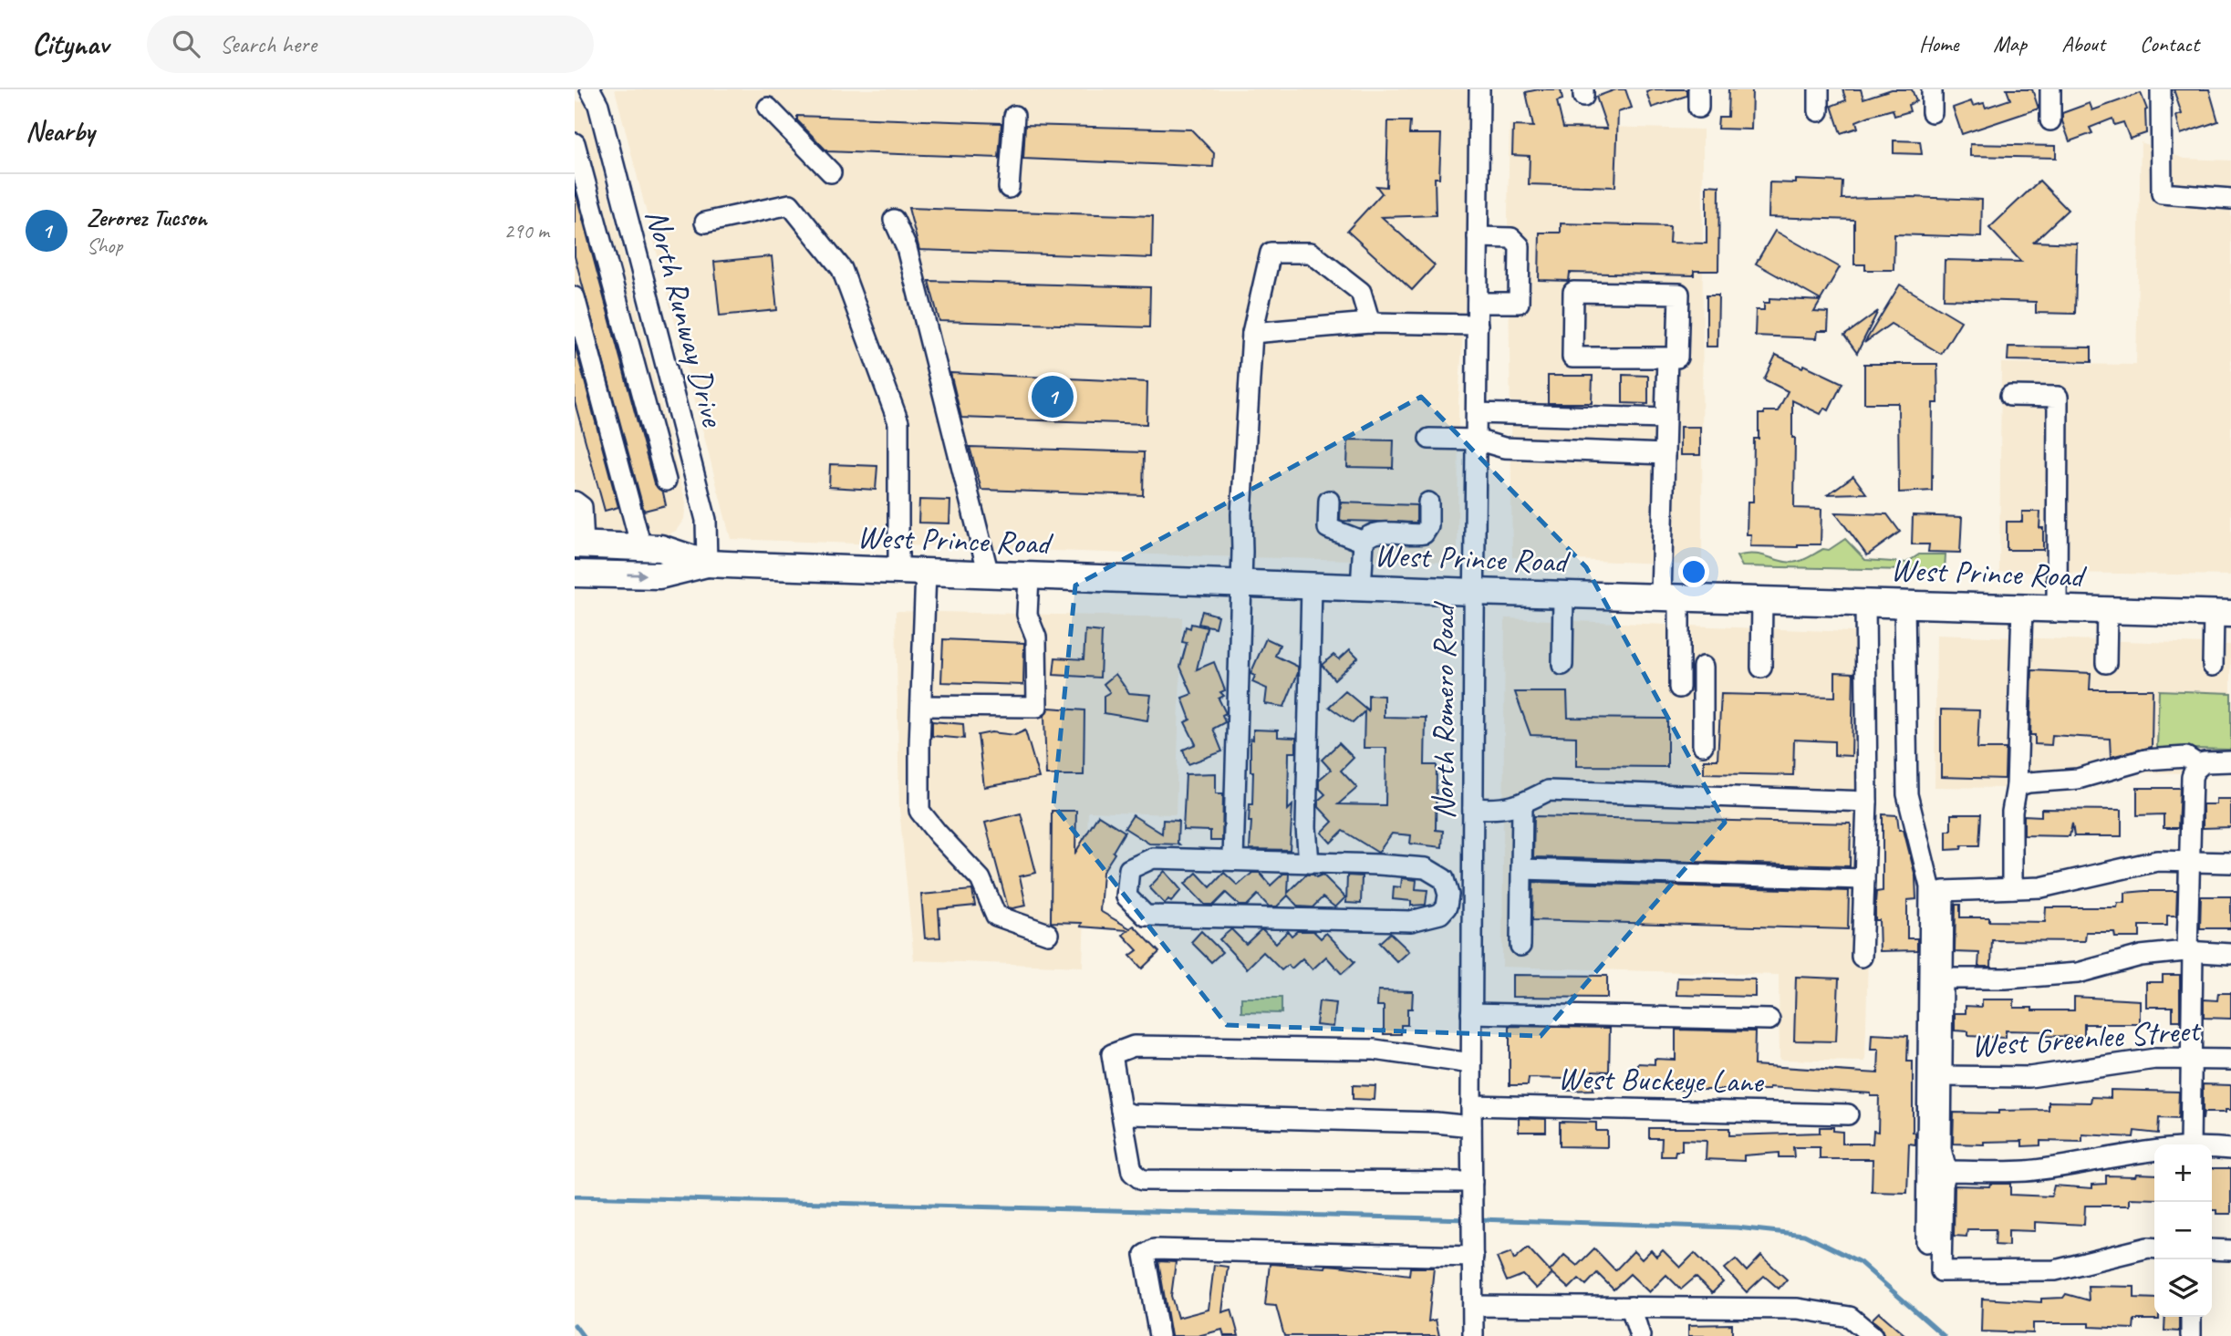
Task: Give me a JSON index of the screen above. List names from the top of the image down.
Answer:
{
  "streets": {
    "main road": ["West Prince Road"],
    "street": [
      "North Runway Drive",
      "North Romero Road",
      "West Greenlee Street",
      "West Buckeye Lane"
    ]
  },
  "crossings": [
    ["North Runway Drive", "West Prince Road"],
    ["West Prince Road", "North Romero Road"],
    ["North Romero Road", "West Buckeye Lane"]
  ],
  "page": {
    "header": "Citynav",
    "search": "Search here",
    "nav": [
      "Home",
      "Map",
      "About",
      "Contact"
    ],
    "heading": "Nearby",
    "list": [
      {
        "mark": "1",
        "name": "Zerorez Tucson",
        "note": "Shop",
        "value": "290 m"
      }
    ],
    "pins": "1",
    "map_buttons": ["+", "−"]
  }
}
